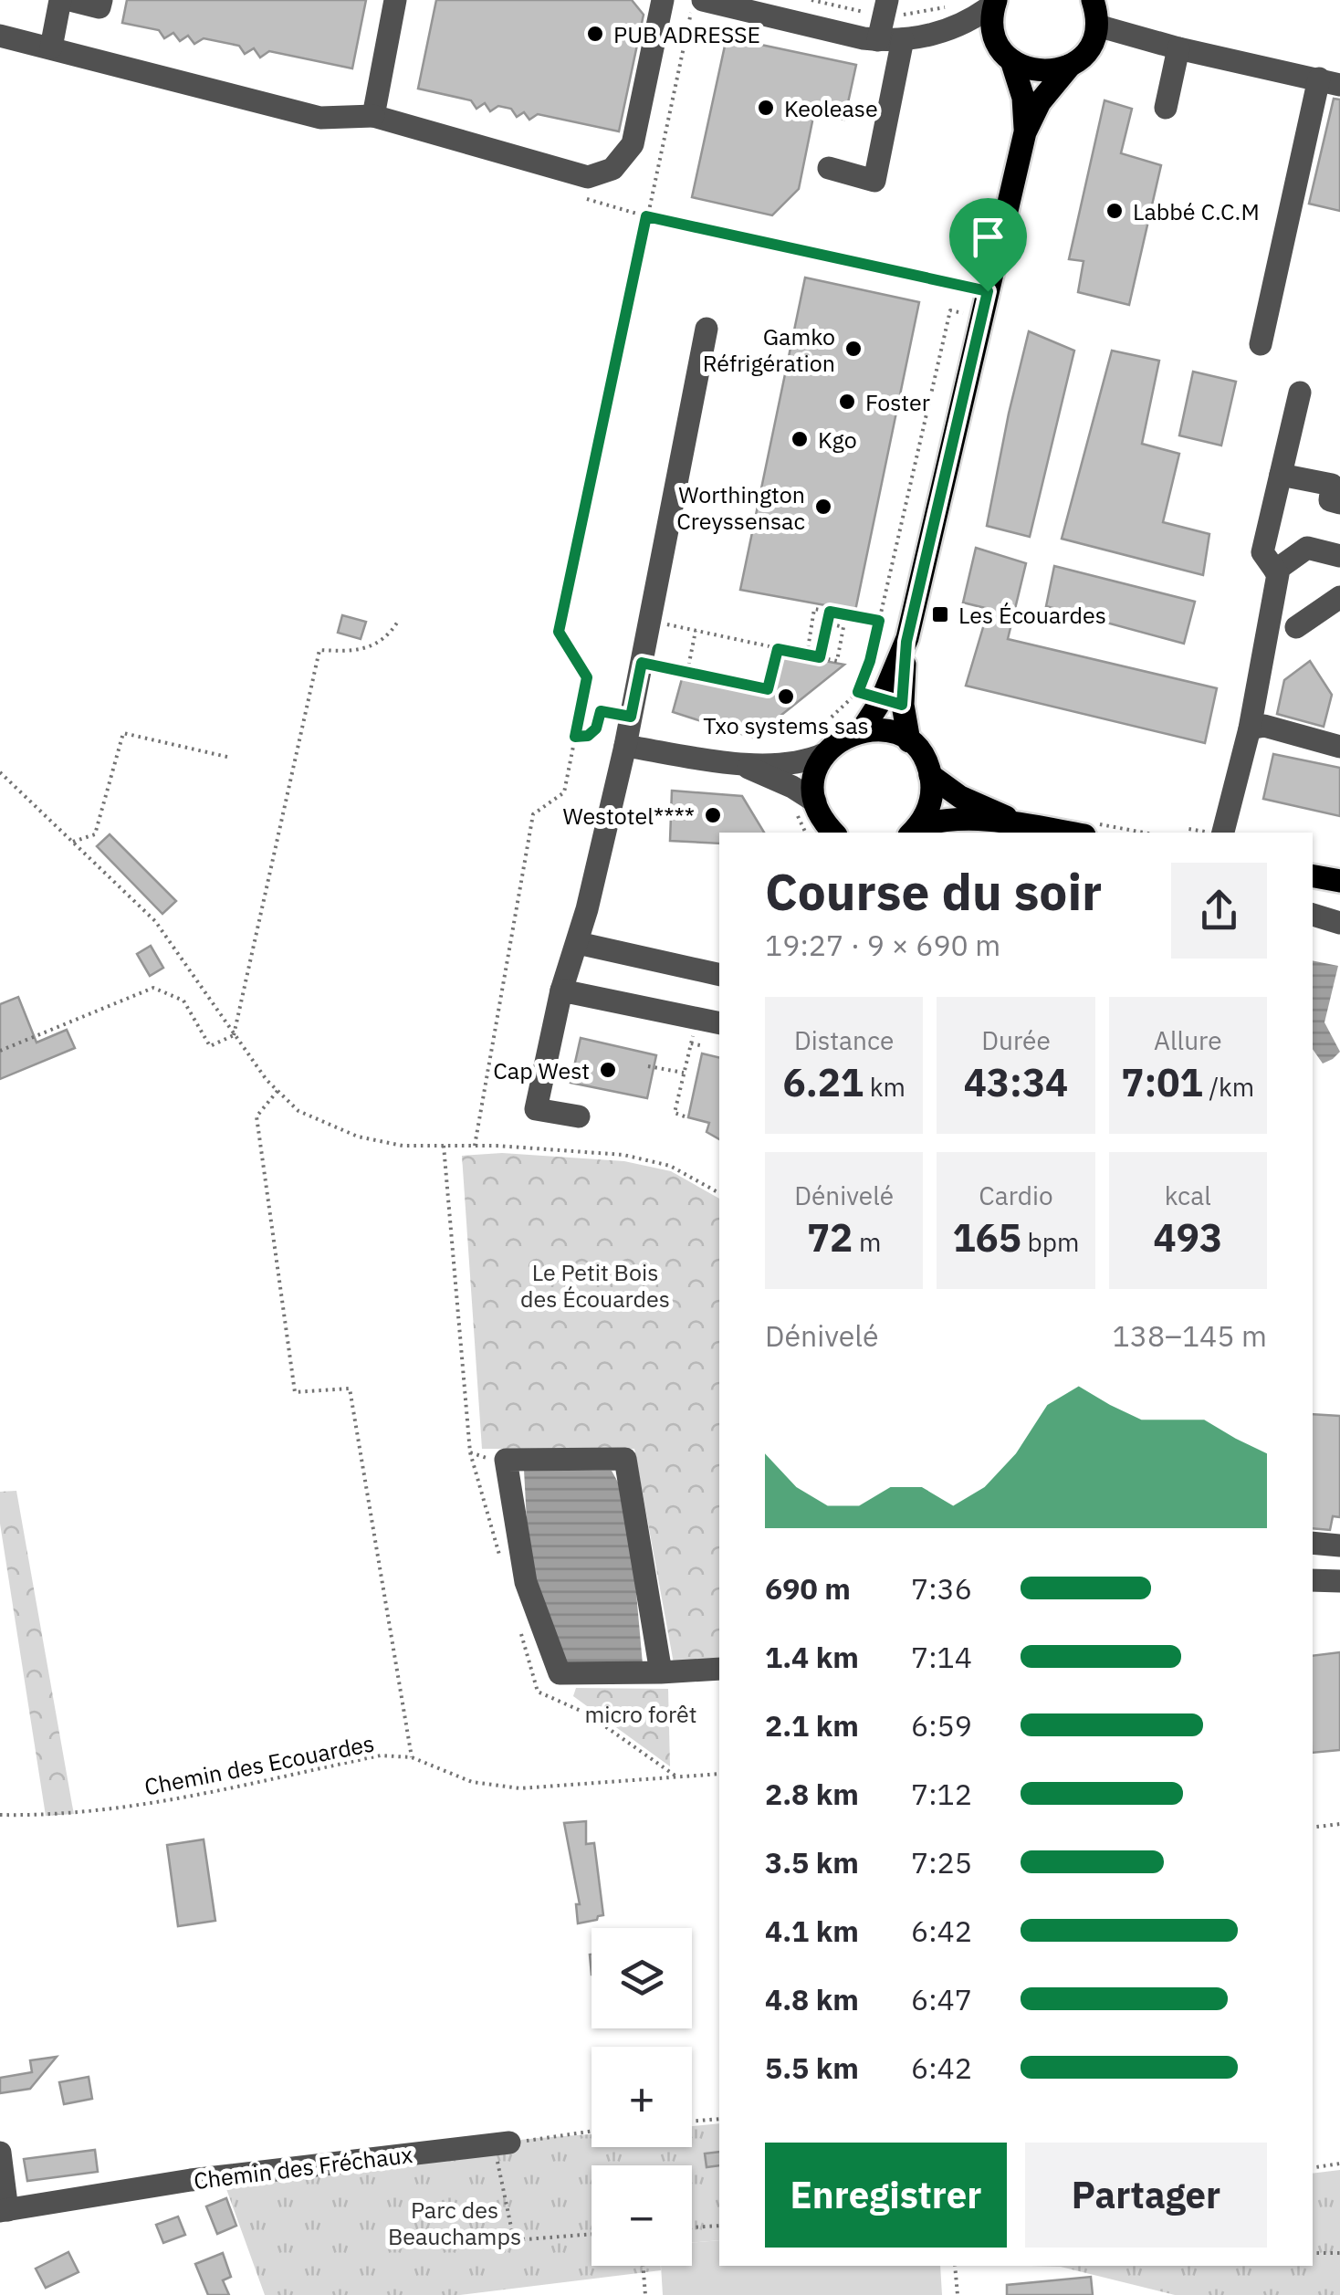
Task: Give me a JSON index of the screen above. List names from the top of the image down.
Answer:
{
  "streets": {
    "street": ["Chemin des Fréchaux"],
    "path": ["Chemin des Ecouardes"]
  },
  "parks": ["Le Petit Bois des Écouardes", "micro forêt", "Parc des Beauchamps"],
  "places": {
    "other": [
      "PUB ADRESSE",
      "Keolease",
      "Labbé C.C.M",
      "Gamko Réfrigération",
      "Foster",
      "Kgo",
      "Worthington Creyssensac",
      "Txo systems sas",
      "Westotel****",
      "Cap West"
    ],
    "transit": ["Les Écouardes"]
  },
  "page": {
    "heading": ["Course du soir", "19:27 · 9 × 690 m"],
    "stats": [
      ["Distance", "6.21 km"],
      ["Durée", "43:34"],
      ["Allure", "7:01 /km"],
      ["Dénivelé", "72 m"],
      ["Cardio", "165 bpm"],
      ["kcal", "493"]
    ],
    "chart": ["Dénivelé", "138–145 m"],
    "list": [
      {
        "name": "690 m",
        "note": "7:36"
      },
      {
        "name": "1.4 km",
        "note": "7:14"
      },
      {
        "name": "2.1 km",
        "note": "6:59"
      },
      {
        "name": "2.8 km",
        "note": "7:12"
      },
      {
        "name": "3.5 km",
        "note": "7:25"
      },
      {
        "name": "4.1 km",
        "note": "6:42"
      },
      {
        "name": "4.8 km",
        "note": "6:47"
      },
      {
        "name": "5.5 km",
        "note": "6:42"
      }
    ],
    "map_buttons": ["+", "−"],
    "buttons": ["Enregistrer", "Partager"]
  }
}
